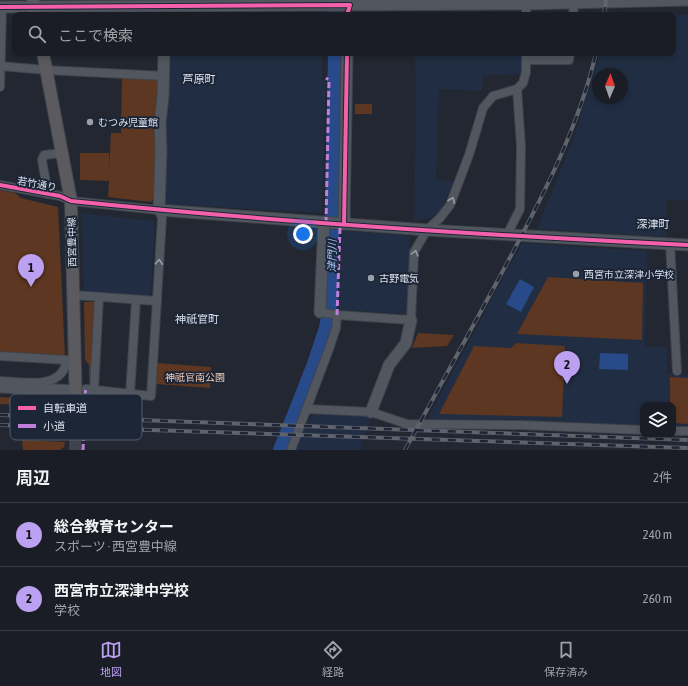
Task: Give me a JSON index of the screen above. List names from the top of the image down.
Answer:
{
  "streets": {
    "main road": ["西宮豊中線"],
    "street": ["若竹通り"]
  },
  "crossings": [
    ["若竹通り", "西宮豊中線"]
  ],
  "districts": ["芦原町", "深津町", "神祇官町"],
  "water": ["津門川"],
  "parks": ["神祇官南公園"],
  "places": ["むつみ児童館", "西宮市立深津小学校", "古野電気"],
  "legend": ["自転車道", "小道"],
  "north": "top",
  "page": {
    "search": "ここで検索",
    "pins": ["1", "2"],
    "heading": ["周辺", "2件"],
    "list": [
      {
        "mark": "1",
        "name": "総合教育センター",
        "note": "スポーツ · 西宮豊中線",
        "value": "240 m"
      },
      {
        "mark": "2",
        "name": "西宮市立深津中学校",
        "note": "学校",
        "value": "260 m"
      }
    ],
    "nav": ["地図", "経路", "保存済み"]
  }
}
